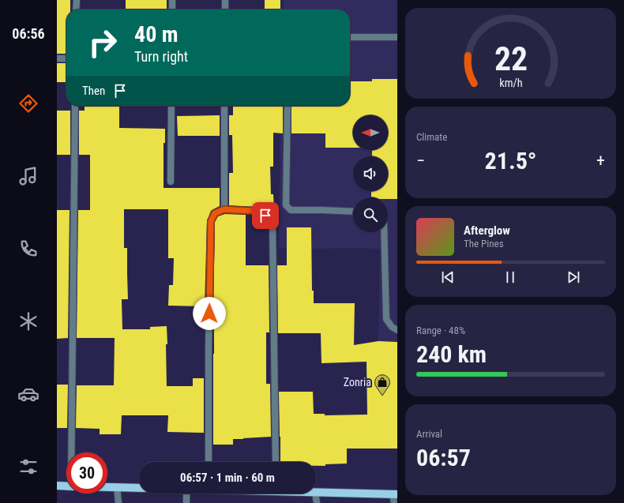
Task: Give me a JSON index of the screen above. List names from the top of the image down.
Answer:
{
  "places": {
    "shop": ["Zonria"]
  },
  "north": "left",
  "page": {
    "tabs": "06:56",
    "turn": ["40 m", "Turn right"],
    "then": "Then",
    "tile": [
      "Climate",
      ["Range · 48%", "240 km"],
      ["Arrival", "06:57"]
    ],
    "heat": ["−", "21.5°", "+"],
    "song": ["Afterglow", "The Pines"],
    "limit": "30",
    "trip": "06:57 · 1 min · 60 m",
    "gauge": ["22", "km/h"]
  }
}
